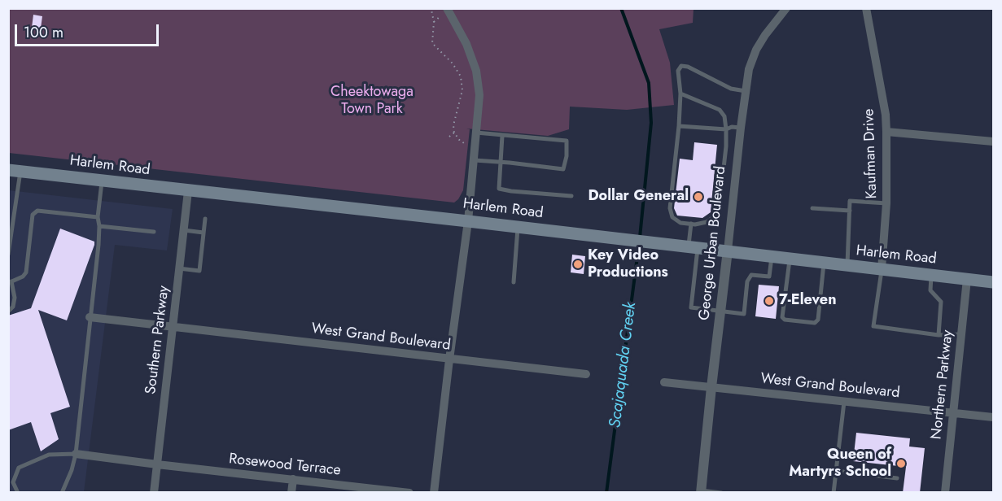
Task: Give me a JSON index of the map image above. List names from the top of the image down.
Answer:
{
  "streets": {
    "main road": ["Harlem Road"],
    "street": [
      "Kaufman Drive",
      "George Urban Boulevard",
      "West Grand Boulevard",
      "Southern Parkway",
      "Northern Parkway",
      "Rosewood Terrace"
    ]
  },
  "crossings": [
    ["Kaufman Drive", "Harlem Road"],
    ["Harlem Road", "George Urban Boulevard"],
    ["Harlem Road", "Southern Parkway"],
    ["Harlem Road", "Northern Parkway"],
    ["George Urban Boulevard", "West Grand Boulevard"],
    ["West Grand Boulevard", "Southern Parkway"],
    ["West Grand Boulevard", "Northern Parkway"],
    ["Southern Parkway", "Rosewood Terrace"]
  ],
  "water": ["Scajaquada Creek"],
  "parks": ["Cheektowaga Town Park"],
  "places": [
    "Dollar General",
    "Key Video Productions",
    "7-Eleven",
    "Queen of Martyrs School"
  ],
  "scale_bar": "100 m"
}
